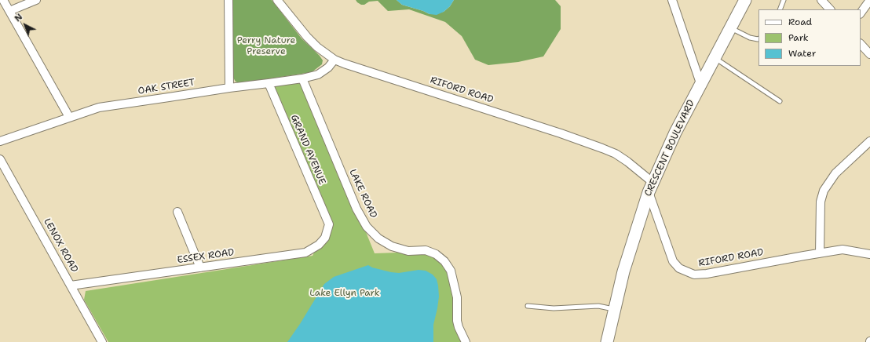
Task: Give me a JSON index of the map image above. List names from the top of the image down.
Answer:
{
  "streets": {
    "street": [
      "OAK STREET",
      "RIFORD ROAD",
      "CRESCENT BOULEVARD",
      "GRAND AVENUE",
      "LAKE ROAD",
      "LENOX ROAD",
      "ESSEX ROAD"
    ]
  },
  "crossings": [
    ["OAK STREET", "RIFORD ROAD"],
    ["OAK STREET", "GRAND AVENUE"],
    ["OAK STREET", "LAKE ROAD"],
    ["RIFORD ROAD", "CRESCENT BOULEVARD"],
    ["GRAND AVENUE", "ESSEX ROAD"],
    ["LENOX ROAD", "ESSEX ROAD"]
  ],
  "parks": ["Perry Nature Preserve", "Lake Ellyn Park"],
  "legend": ["Road", "Park", "Water"],
  "north": "top left"
}
